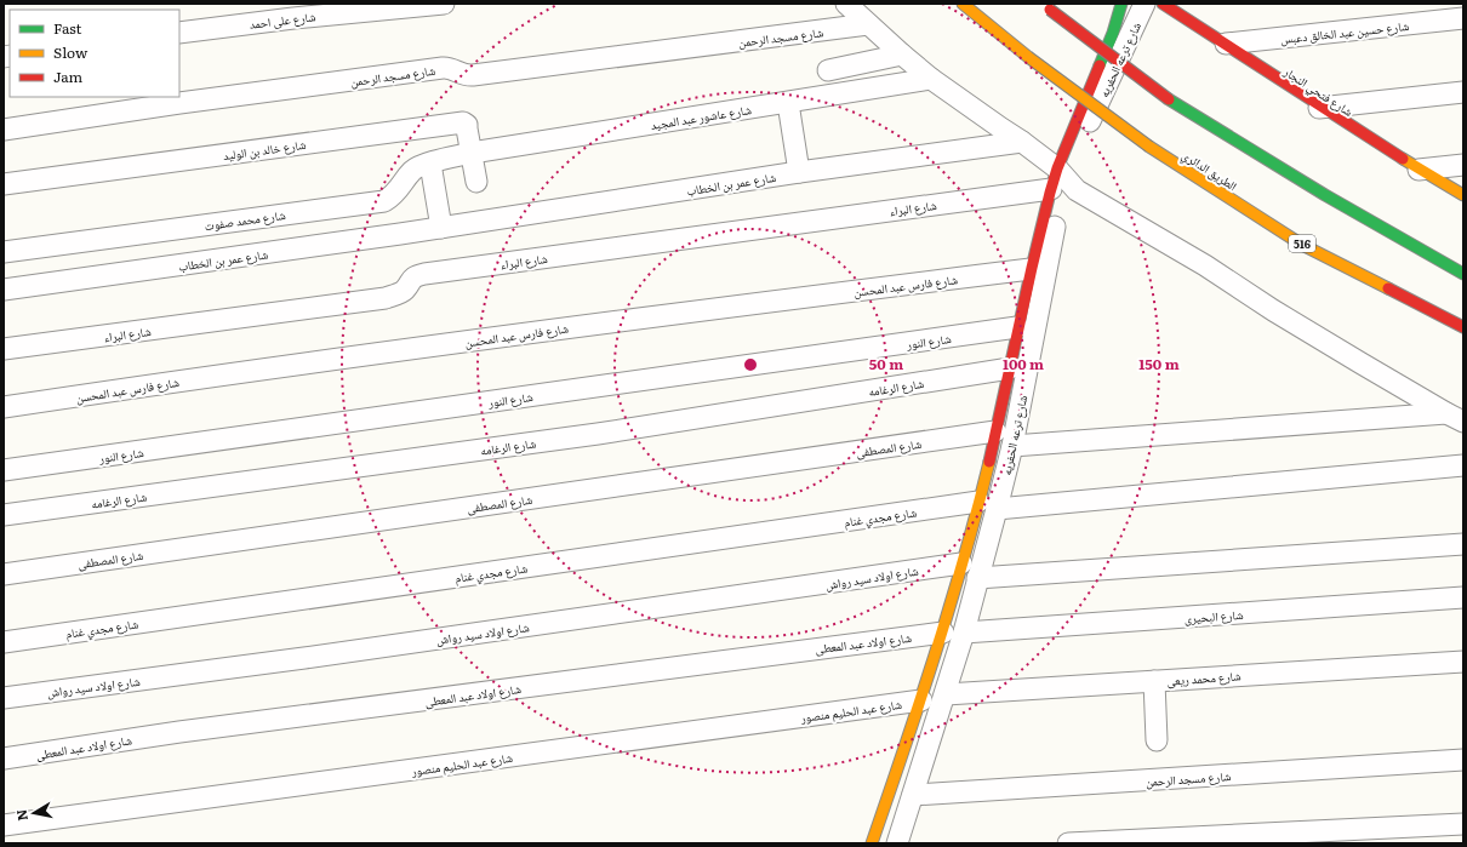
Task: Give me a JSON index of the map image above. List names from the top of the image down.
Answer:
{
  "streets": {
    "main road": [
      "شارع ترعه الحفريه",
      "شارع فتحي النجار",
      "الطريق الدائري",
      "516"
    ],
    "street": [
      "شارع على احمد",
      "شارع حسين عبد الخالق دعبس",
      "شارع مسجد الرحمن",
      "شارع عاشور عبد المجيد",
      "شارع خالد بن الوليد",
      "شارع عمر بن الخطاب",
      "شارع البراء",
      "شارع محمد صفوت",
      "شارع فارس عبد المحسن",
      "شارع النور",
      "شارع الرغامه",
      "شارع المصطفى",
      "شارع مجدي غنام",
      "شارع اولاد سيد رواش",
      "شارع البحيرى",
      "شارع اولاد عبد المعطى",
      "شارع محمد ريعى",
      "شارع عبد الحليم منصور"
    ]
  },
  "crossings": [
    ["شارع حسين عبد الخالق دعبس", "شارع فتحي النجار"],
    ["شارع مسجد الرحمن", "شارع ترعه الحفريه"],
    ["شارع ترعه الحفريه", "شارع البراء"],
    ["شارع ترعه الحفريه", "شارع فارس عبد المحسن"],
    ["شارع ترعه الحفريه", "شارع النور"],
    ["شارع ترعه الحفريه", "شارع الرغامه"],
    ["شارع ترعه الحفريه", "شارع المصطفى"],
    ["شارع ترعه الحفريه", "شارع مجدي غنام"],
    ["شارع ترعه الحفريه", "شارع اولاد سيد رواش"],
    ["شارع ترعه الحفريه", "شارع البحيرى"],
    ["شارع ترعه الحفريه", "شارع اولاد عبد المعطى"],
    ["شارع ترعه الحفريه", "شارع محمد ريعى"],
    ["شارع ترعه الحفريه", "شارع عبد الحليم منصور"],
    ["شارع عاشور عبد المجيد", "شارع خالد بن الوليد"],
    ["شارع عاشور عبد المجيد", "شارع محمد صفوت"],
    ["شارع خالد بن الوليد", "شارع محمد صفوت"]
  ],
  "legend": ["Fast", "Slow", "Jam"],
  "north": "left",
  "rings": ["50 m", "100 m", "150 m"]
}
